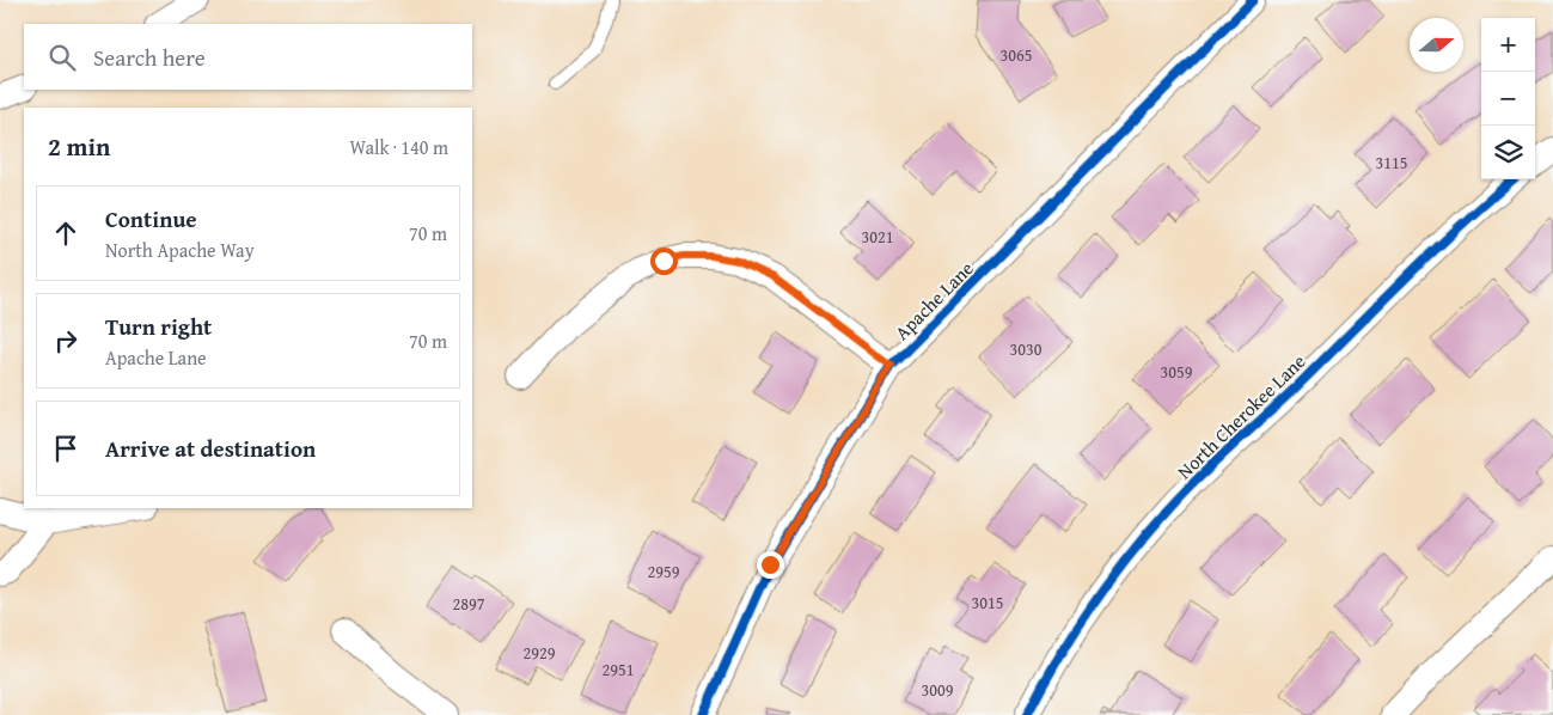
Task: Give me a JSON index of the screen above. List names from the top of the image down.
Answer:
{
  "streets": {
    "street": ["Apache Lane", "North Cherokee Lane"]
  },
  "house_numbers": [
    "3065",
    "3115",
    "3021",
    "3030",
    "3059",
    "2959",
    "3015",
    "2897",
    "2929",
    "2951",
    "3009"
  ],
  "north": "right",
  "page": {
    "map_buttons": ["+", "−"],
    "search": "Search here",
    "heading": ["2 min", "Walk · 140 m"],
    "list": [
      ["Continue", "North Apache Way", "70 m"],
      ["Turn right", "Apache Lane", "70 m"],
      "Arrive at destination"
    ]
  }
}
